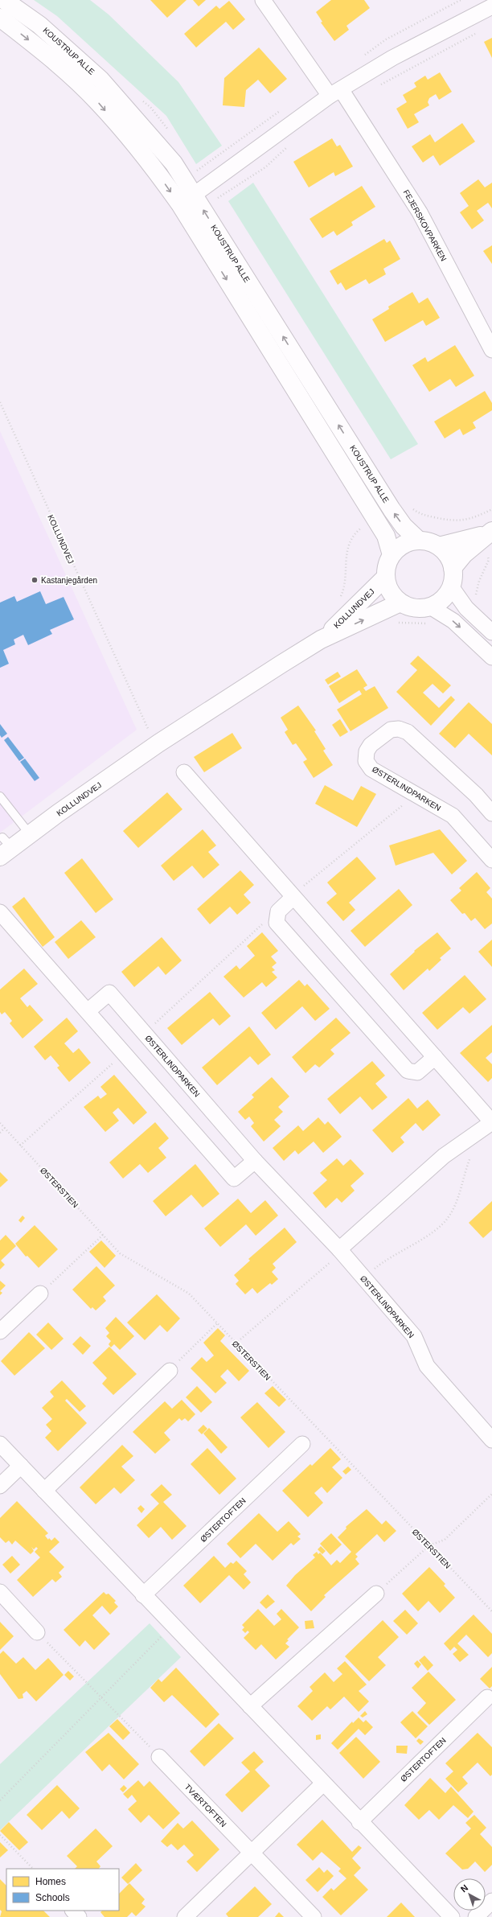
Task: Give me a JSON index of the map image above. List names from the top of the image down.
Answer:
{
  "streets": {
    "street": [
      "KOUSTRUP ALLE",
      "FEJERSKOVPARKEN",
      "KOLLUNDVEJ",
      "ØSTERLINDPARKEN",
      "ØSTERTOFTEN",
      "TVÆRTOFTEN"
    ],
    "path": ["ØSTERSTIEN"]
  },
  "crossings": [
    ["KOUSTRUP ALLE", "KOLLUNDVEJ"]
  ],
  "places": ["Kastanjegården"],
  "legend": ["Homes", "Schools"],
  "north": "top left"
}
